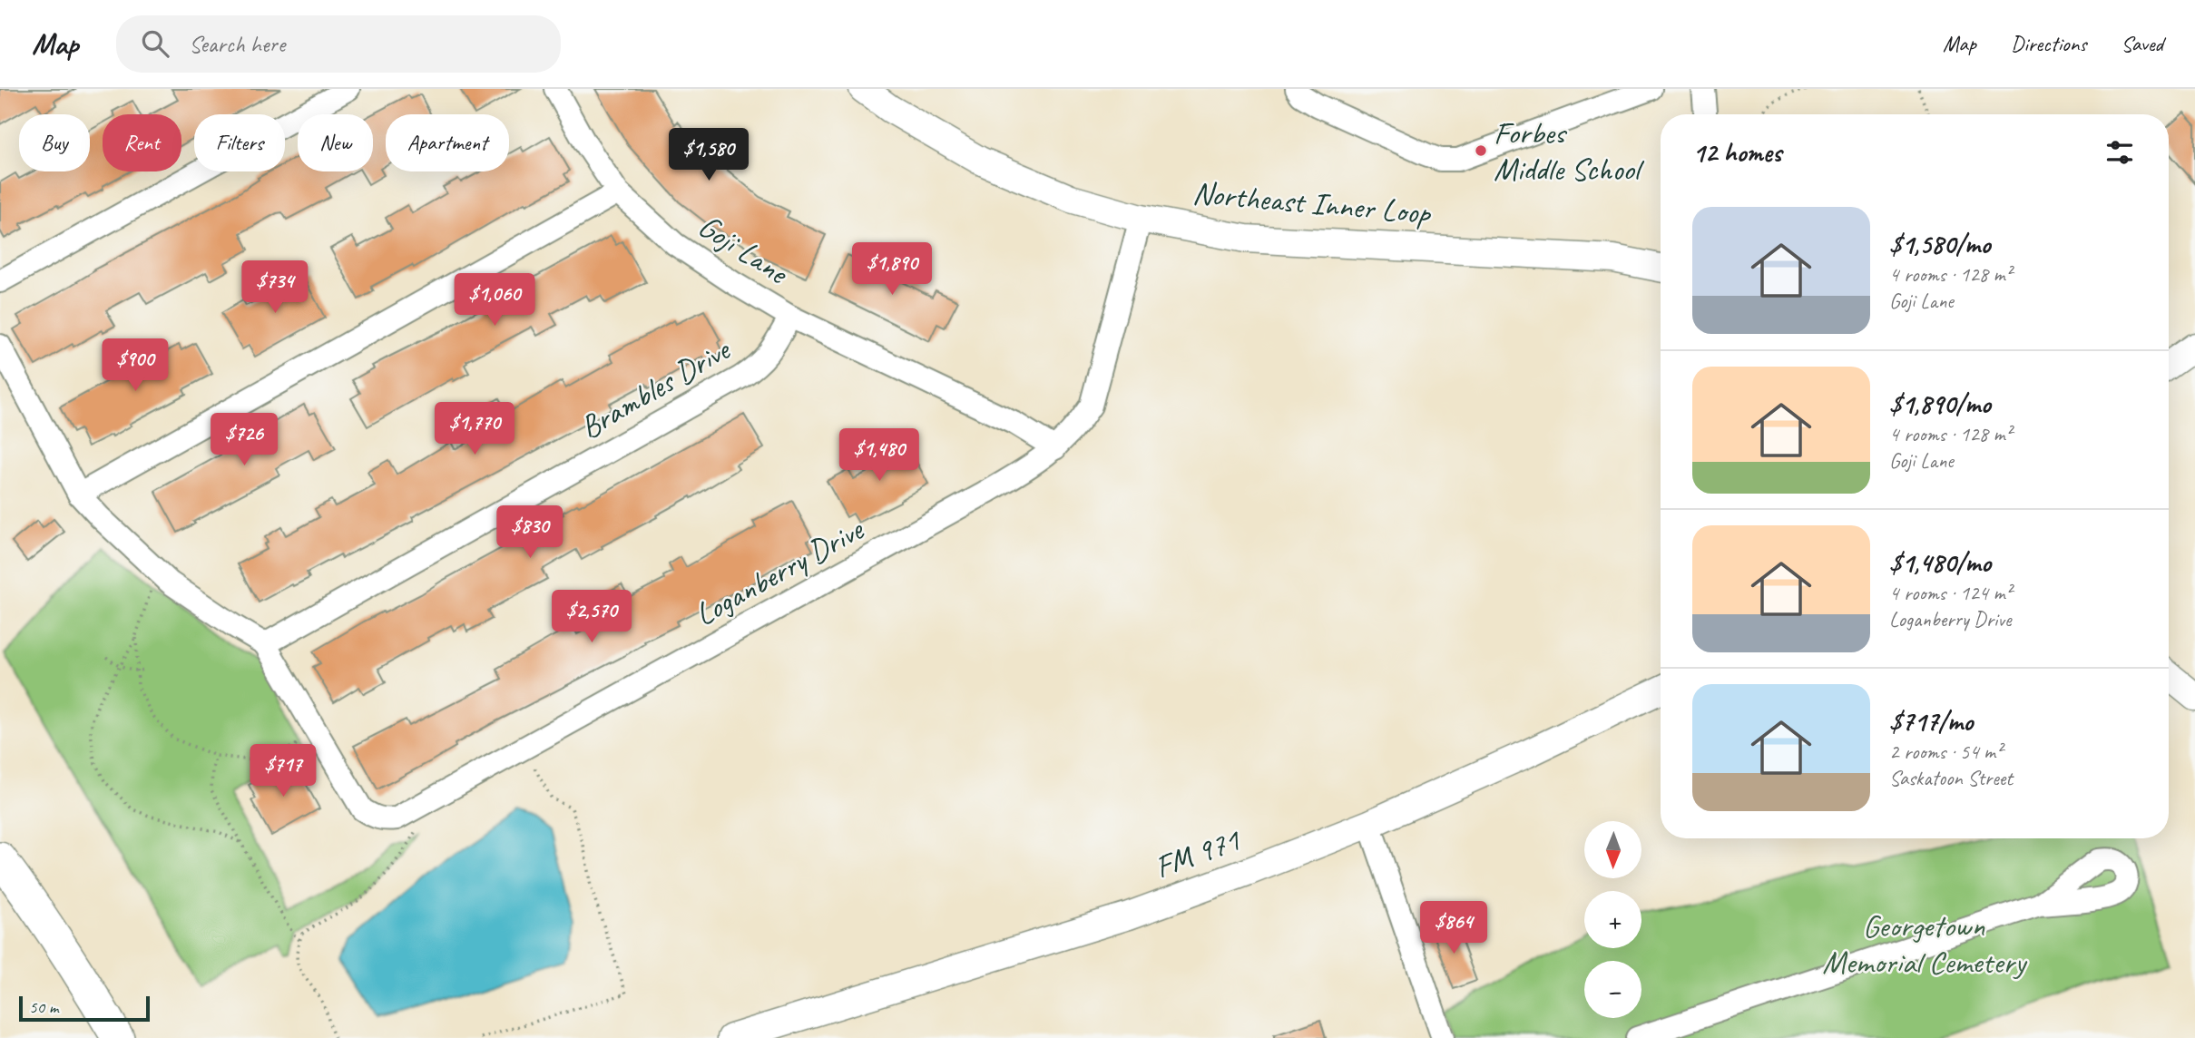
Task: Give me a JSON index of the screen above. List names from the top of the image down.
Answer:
{
  "streets": {
    "main road": ["Northeast Inner Loop", "FM 971"],
    "street": ["Goji Lane", "Brambles Drive", "Loganberry Drive"]
  },
  "crossings": [
    ["Northeast Inner Loop", "Loganberry Drive"],
    ["Goji Lane", "Brambles Drive"],
    ["Goji Lane", "Loganberry Drive"],
    ["Brambles Drive", "Loganberry Drive"]
  ],
  "parks": ["Georgetown Memorial Cemetery"],
  "places": ["Forbes Middle School"],
  "scale_bar": "50 m",
  "north": "bottom",
  "page": {
    "header": "Map",
    "search": "Search here",
    "nav": ["Map", "Directions", "Saved"],
    "chip": [
      "Buy",
      "Rent",
      "Filters",
      "New",
      "Apartment"
    ],
    "heading": "12 homes",
    "price": [
      "$1,580",
      "$1,890",
      "$734",
      "$1,060",
      "$900",
      "$1,770",
      "$726",
      "$1,480",
      "$830",
      "$2,570",
      "$717",
      "$864"
    ],
    "list": [
      {
        "name": "$1,580/mo",
        "note": "4 rooms · 128 m² · Goji Lane"
      },
      {
        "name": "$1,890/mo",
        "note": "4 rooms · 128 m² · Goji Lane"
      },
      {
        "name": "$1,480/mo",
        "note": "4 rooms · 124 m² · Loganberry Drive"
      },
      {
        "name": "$717/mo",
        "note": "2 rooms · 54 m² · Saskatoon Street"
      }
    ],
    "map_buttons": ["+", "−"],
    "scale": "50 m"
  }
}
